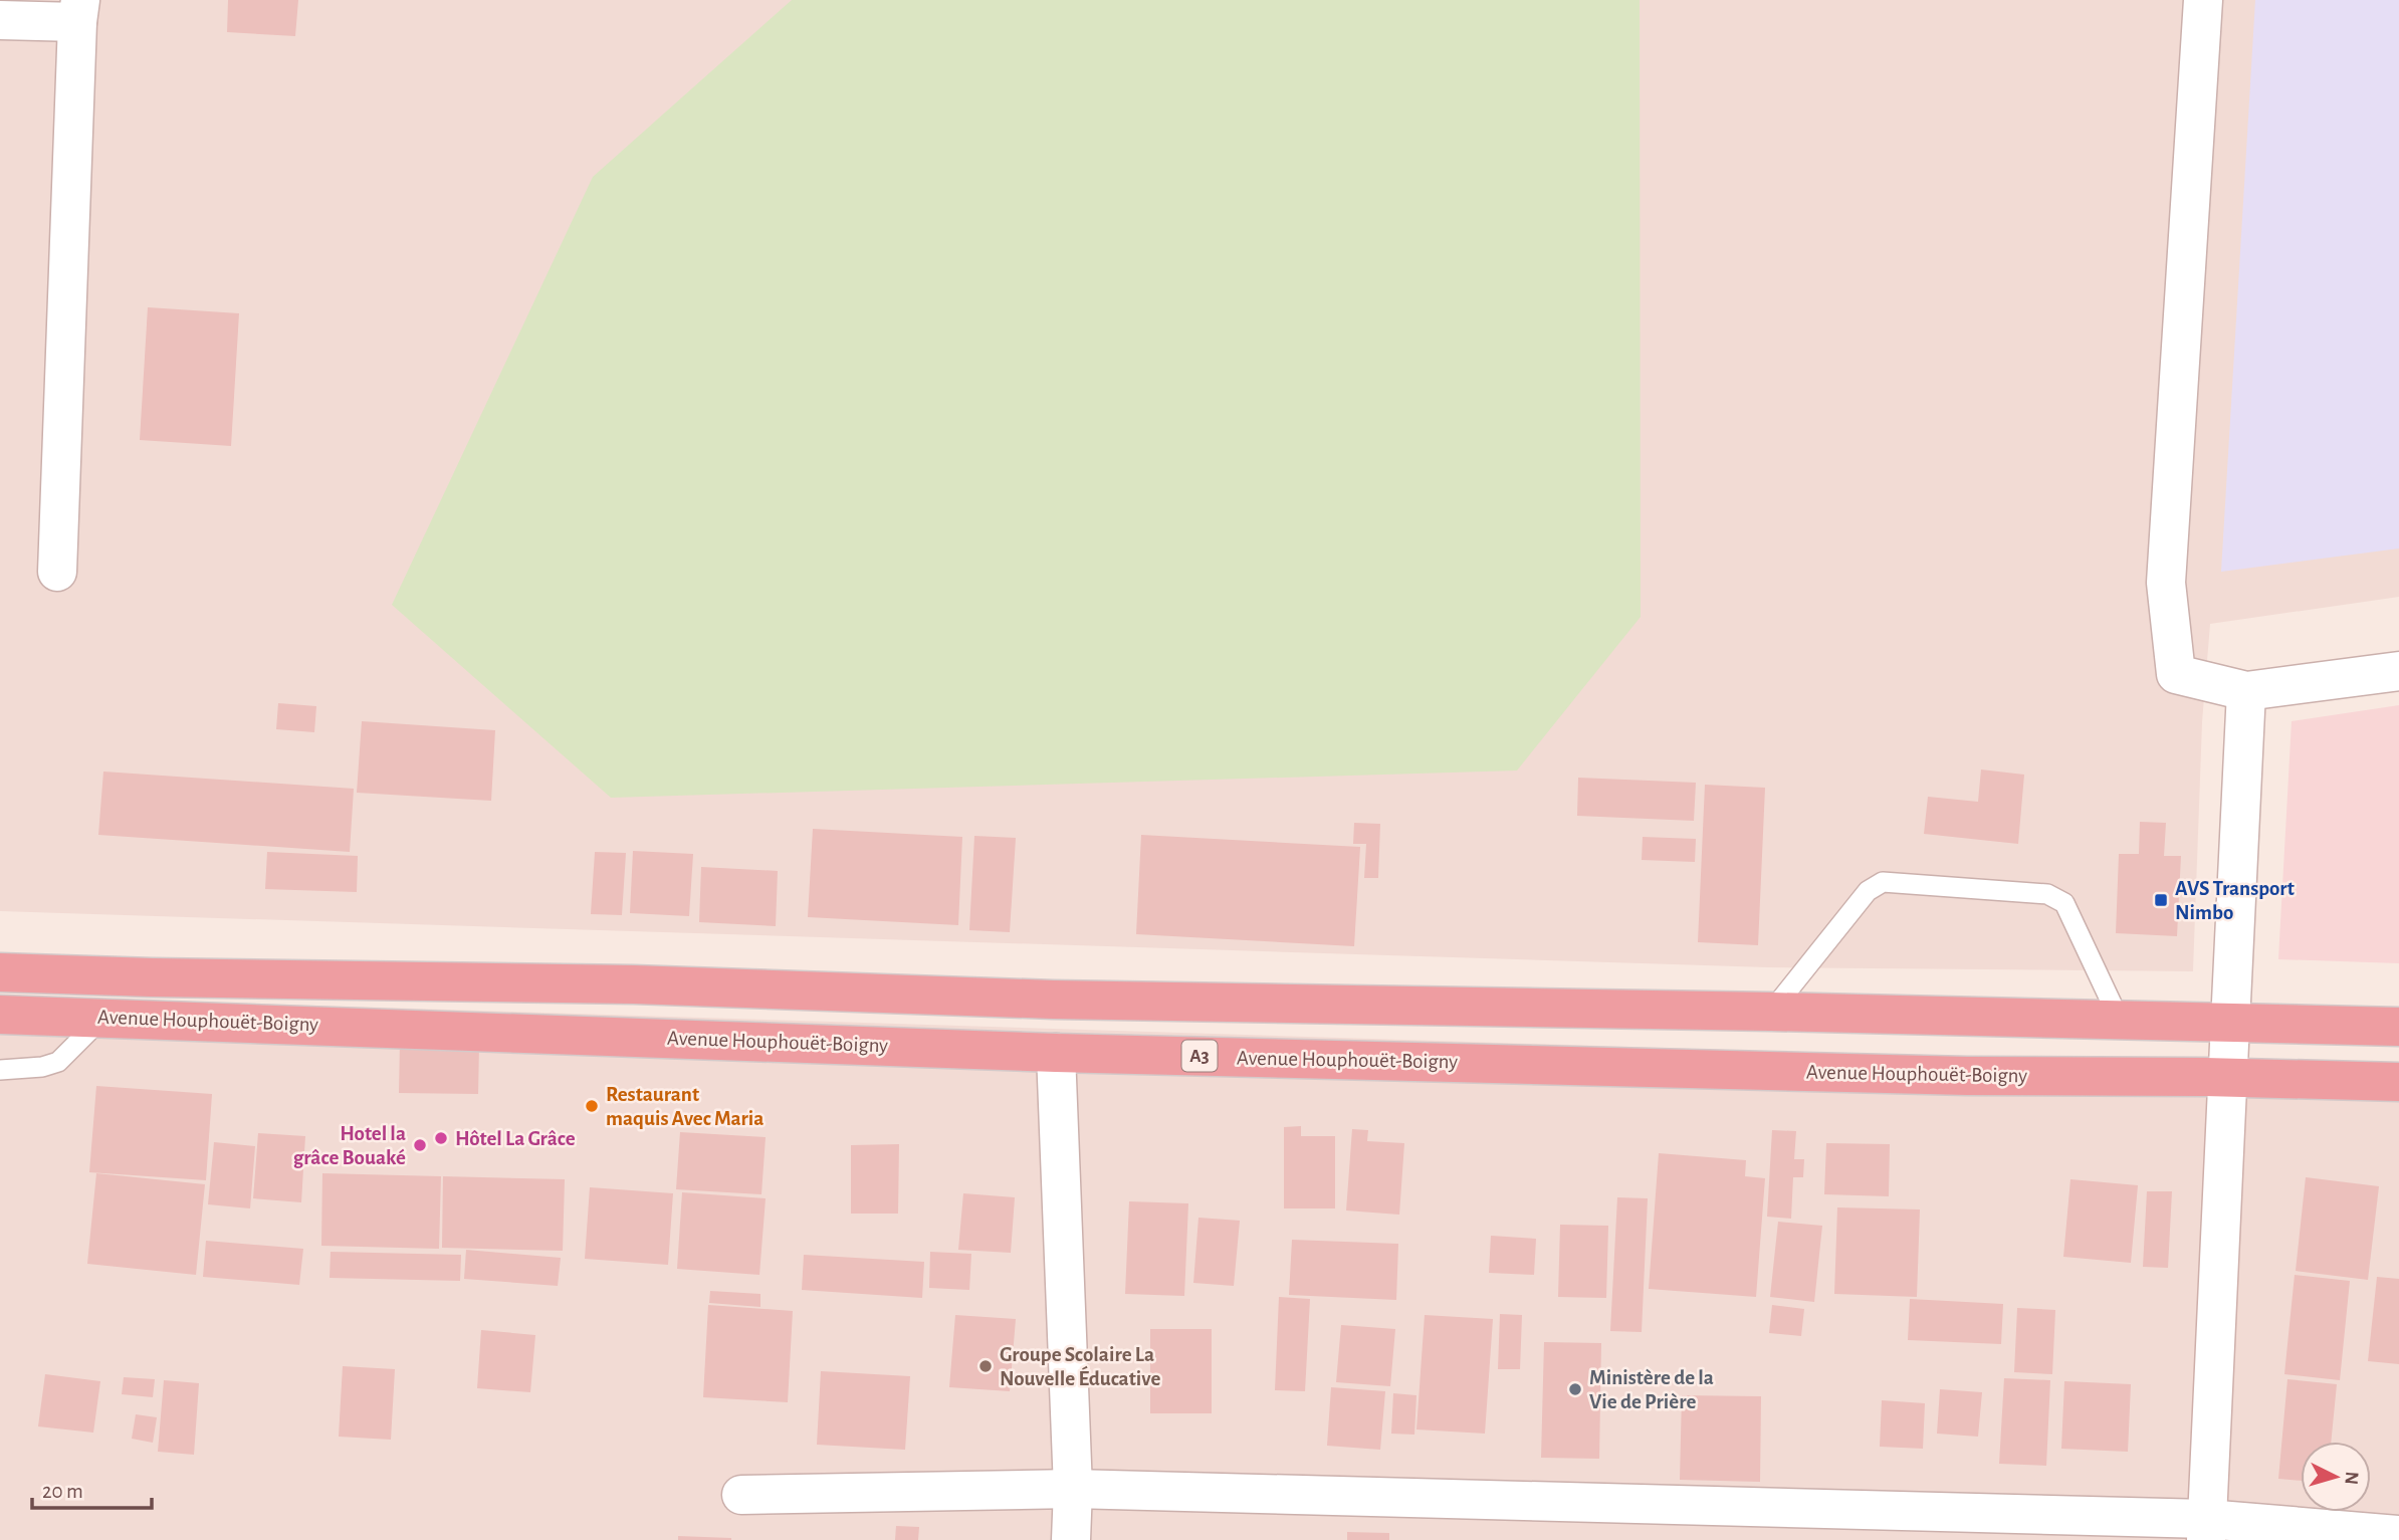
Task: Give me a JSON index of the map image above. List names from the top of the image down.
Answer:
{
  "streets": {
    "highway": ["Avenue Houphouët-Boigny", "A3"]
  },
  "places": {
    "transit": ["AVS Transport Nimbo"],
    "other": [
      "Restaurant maquis Avec Maria",
      "Hôtel La Grâce",
      "Hotel la grâce Bouaké",
      "Groupe Scolaire La Nouvelle Éducative",
      "Ministère de la Vie de Prière"
    ]
  },
  "scale_bar": "20 m",
  "north": "right"
}
